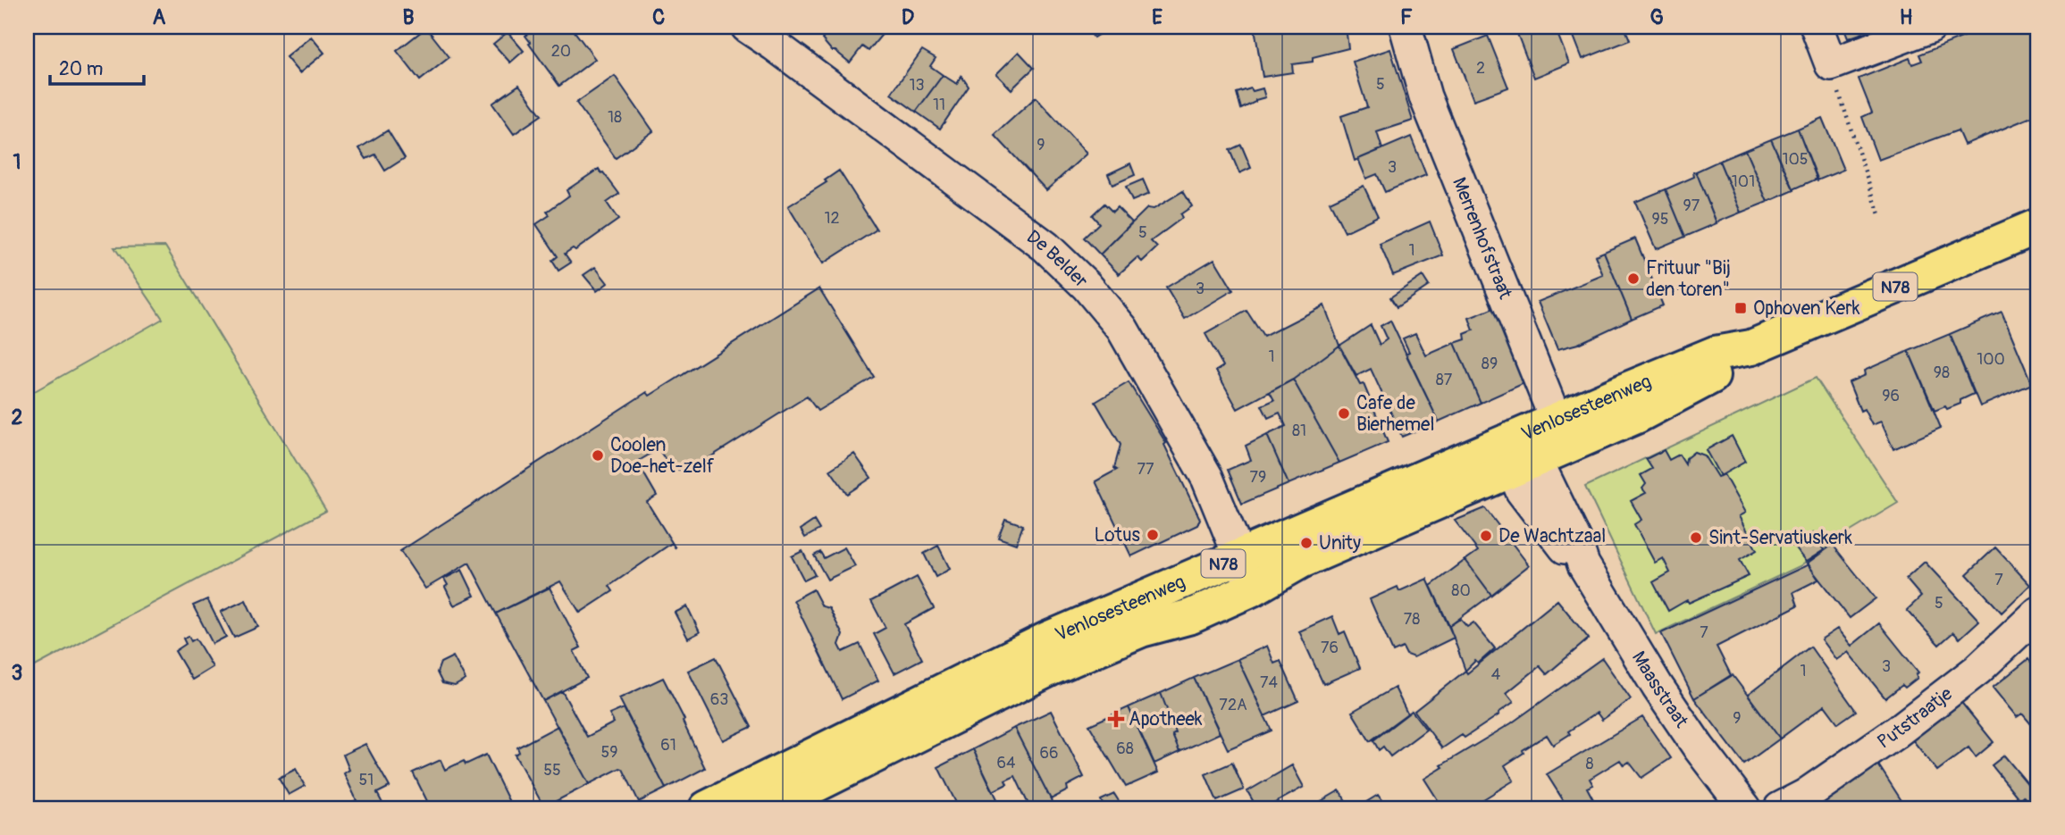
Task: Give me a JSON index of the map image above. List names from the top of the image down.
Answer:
{
  "streets": {
    "main road": ["N78", "Venlosesteenweg"],
    "street": [
      "Merrenhofstraat",
      "De Belder",
      "Maasstraat",
      "Putstraatje"
    ]
  },
  "crossings": [
    ["Merrenhofstraat", "Venlosesteenweg"],
    ["Merrenhofstraat", "Maasstraat"],
    ["De Belder", "Venlosesteenweg"],
    ["Venlosesteenweg", "Maasstraat"]
  ],
  "places": {
    "other": [
      "Frituur \"Bij den toren\"",
      "Cafe de Bierhemel",
      "Coolen Doe-het-zelf",
      "Lotus",
      "De Wachtzaal",
      "Sint-Servatiuskerk",
      "Unity"
    ],
    "transit": ["Ophoven Kerk"],
    "health": ["Apotheek"]
  },
  "house_numbers": [
    "20",
    "2",
    "5",
    "13",
    "11",
    "18",
    "9",
    "105",
    "3",
    "101",
    "97",
    "12",
    "95",
    "5",
    "1",
    "3",
    "1",
    "100",
    "89",
    "98",
    "87",
    "96",
    "81",
    "77",
    "79",
    "7",
    "80",
    "5",
    "78",
    "7",
    "76",
    "3",
    "1",
    "4",
    "74",
    "63",
    "72A",
    "9",
    "61",
    "68",
    "59",
    "66",
    "64",
    "8",
    "55",
    "51"
  ],
  "scale_bar": "20 m",
  "grid": {
    "columns": [
      "A",
      "B",
      "C",
      "D",
      "E",
      "F",
      "G",
      "H"
    ],
    "rows": ["1", "2", "3"]
  }
}
